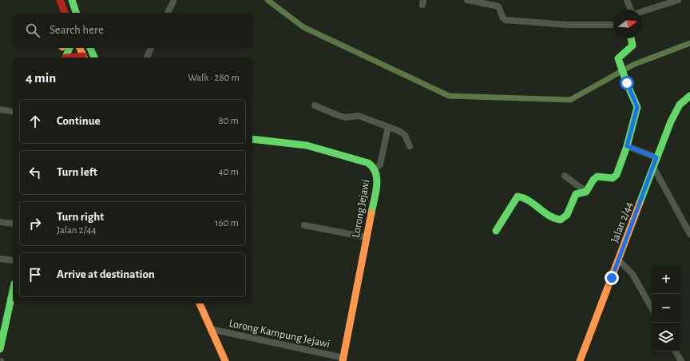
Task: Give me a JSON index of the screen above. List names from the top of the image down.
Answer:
{
  "streets": {
    "street": ["Lorong Jejawi", "Jalan 2/44", "Lorong Kampung Jejawi"]
  },
  "crossings": [
    ["Lorong Jejawi", "Lorong Kampung Jejawi"]
  ],
  "north": "right",
  "page": {
    "search": "Search here",
    "heading": ["4 min", "Walk · 280 m"],
    "list": [
      ["Continue", "80 m"],
      ["Turn left", "40 m"],
      ["Turn right", "Jalan 2/44", "160 m"],
      "Arrive at destination"
    ],
    "map_buttons": ["+", "−"]
  }
}
